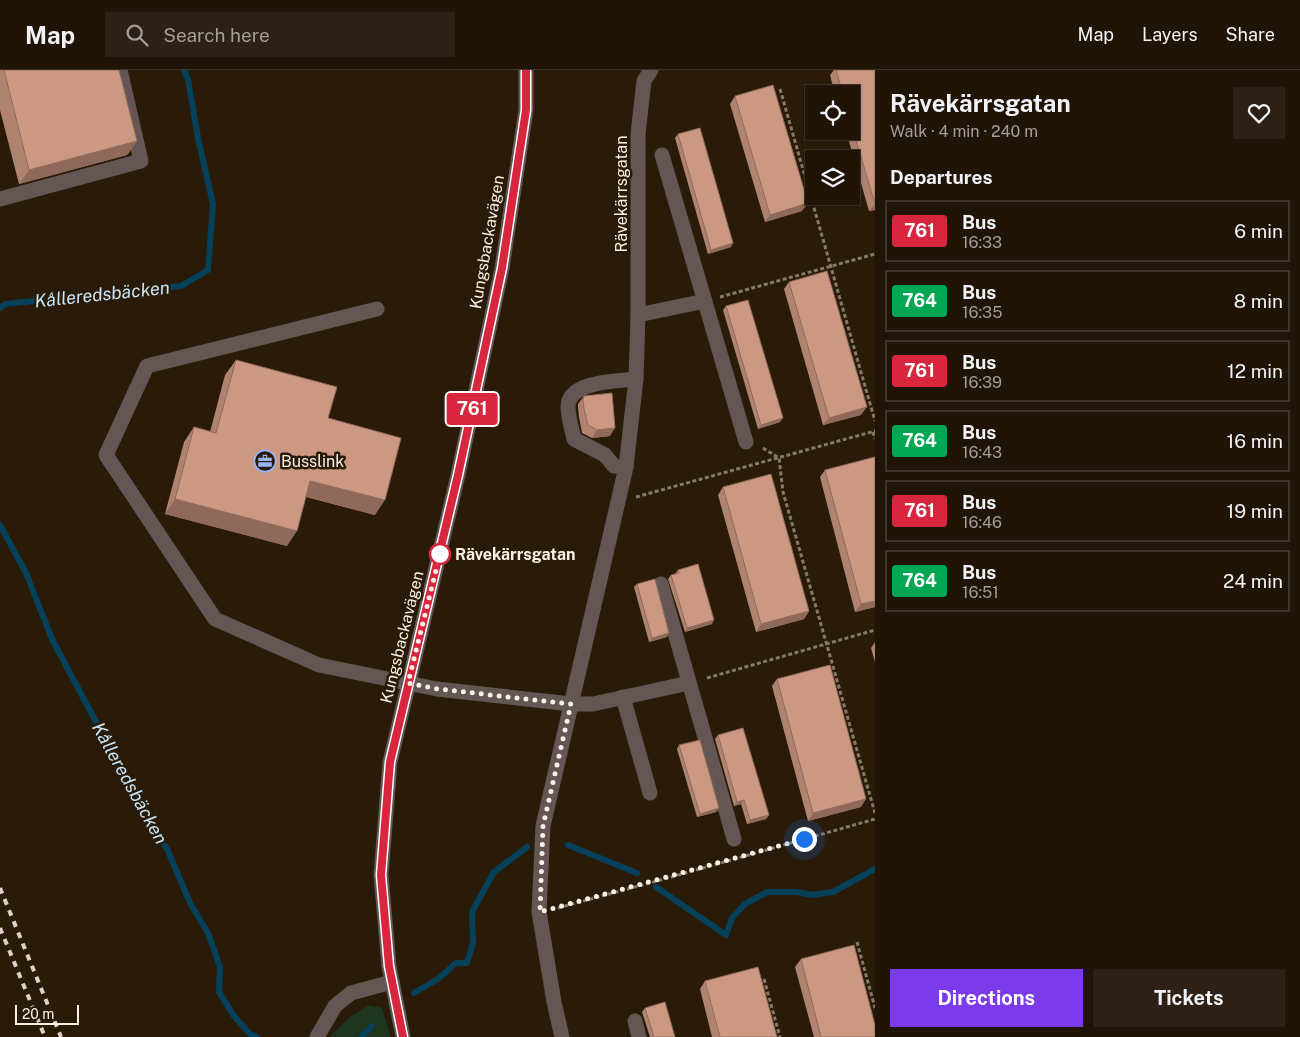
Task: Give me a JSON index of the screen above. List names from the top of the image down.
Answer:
{
  "streets": {
    "street": ["Rävekärrsgatan", "Kungsbackavägen"]
  },
  "water": ["Kålleredsbäcken"],
  "places": {
    "office": ["Busslink"],
    "other": ["Rävekärrsgatan"]
  },
  "lines": ["bus line 761"],
  "scale_bar": "20 m",
  "page": {
    "header": "Map",
    "search": "Search here",
    "nav": ["Map", "Layers", "Share"],
    "on_map": "761",
    "heading": [
      ["Rävekärrsgatan", "Walk · 4 min · 240 m"],
      "Departures"
    ],
    "list": [
      {
        "mark": "761",
        "name": "Bus",
        "note": "16:33",
        "value": "6 min"
      },
      {
        "mark": "764",
        "name": "Bus",
        "note": "16:35",
        "value": "8 min"
      },
      {
        "mark": "761",
        "name": "Bus",
        "note": "16:39",
        "value": "12 min"
      },
      {
        "mark": "764",
        "name": "Bus",
        "note": "16:43",
        "value": "16 min"
      },
      {
        "mark": "761",
        "name": "Bus",
        "note": "16:46",
        "value": "19 min"
      },
      {
        "mark": "764",
        "name": "Bus",
        "note": "16:51",
        "value": "24 min"
      }
    ],
    "buttons": ["Directions", "Tickets"],
    "scale": "20 m"
  }
}
